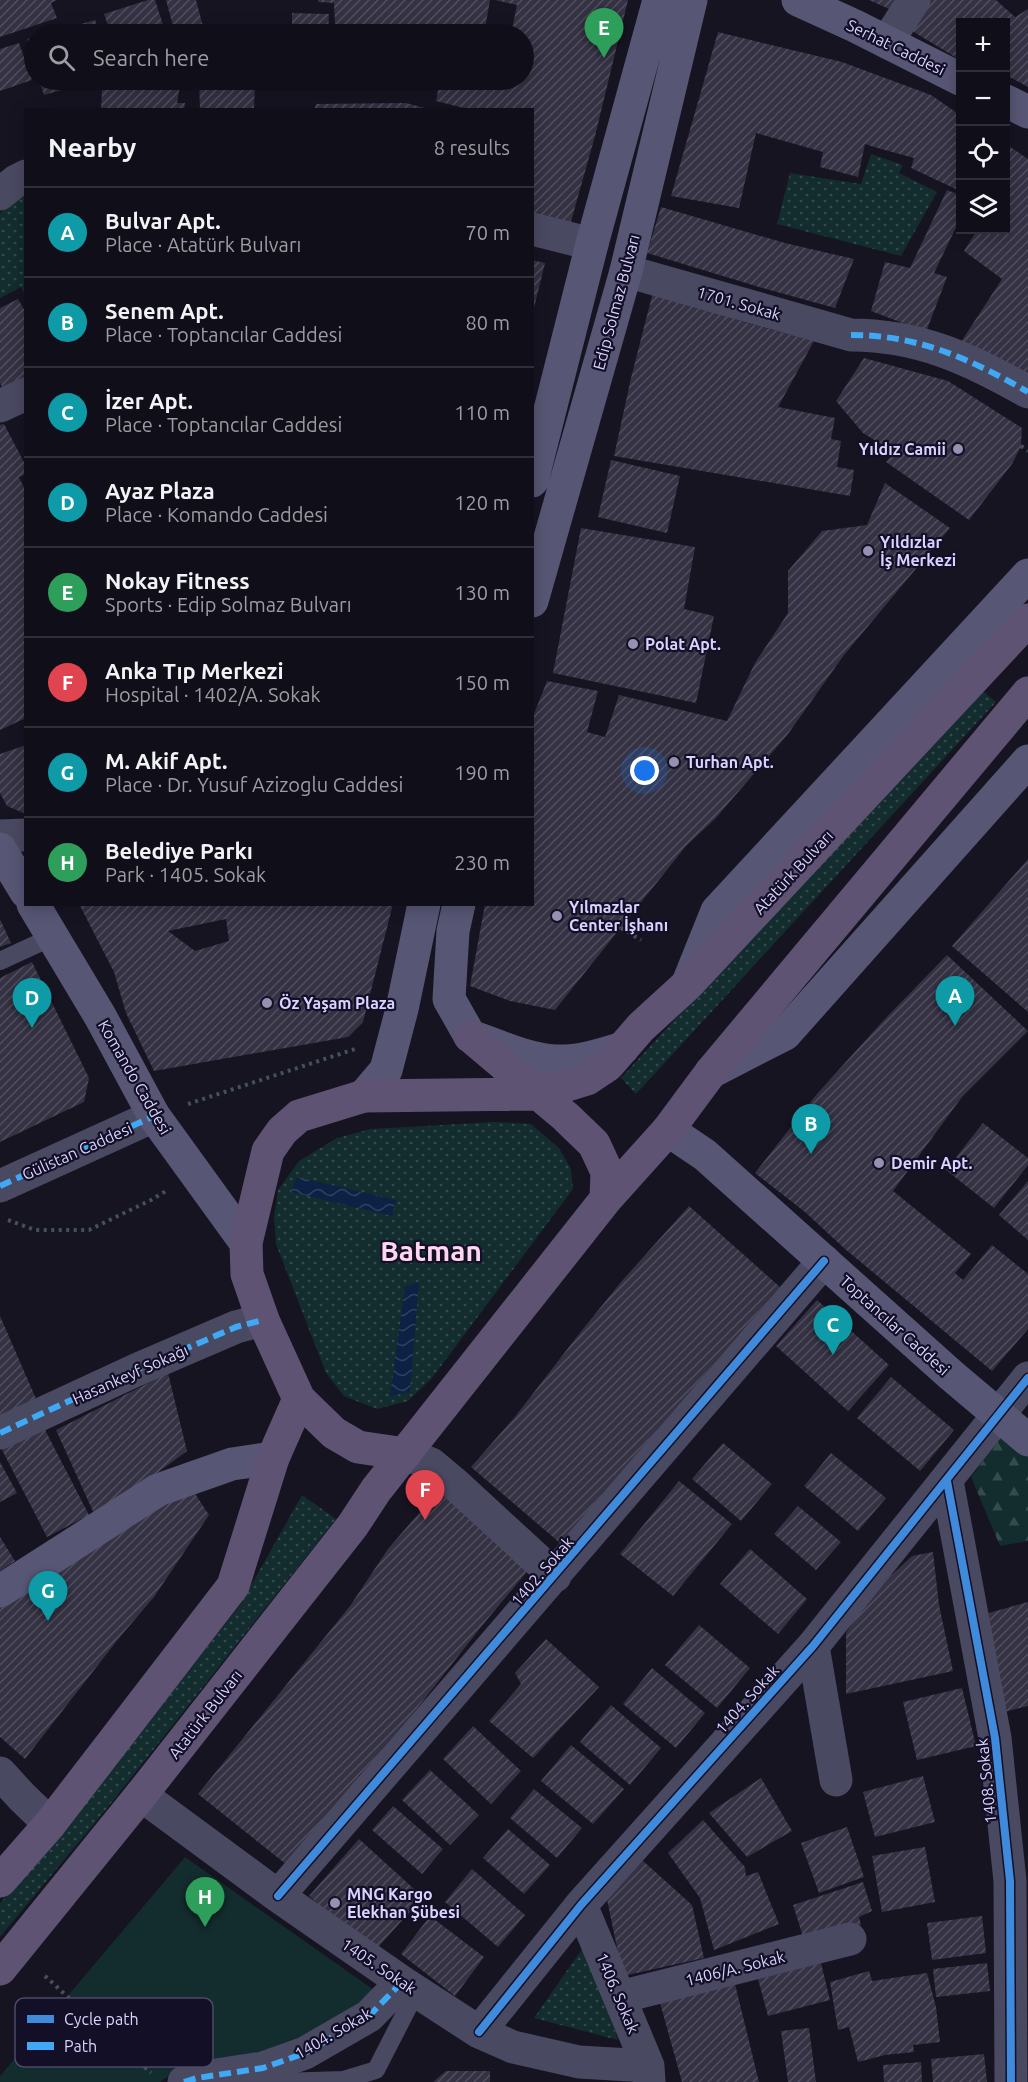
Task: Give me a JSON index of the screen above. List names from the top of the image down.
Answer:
{
  "streets": {
    "main road": [
      "Serhat Caddesi",
      "Edip Solmaz Bulvarı",
      "Atatürk Bulvarı",
      "Komando Caddesi",
      "Toptancılar Caddesi"
    ],
    "street": [
      "1701. Sokak",
      "Gülistan Caddesi",
      "Hasankeyf Sokağı",
      "1402. Sokak",
      "1404. Sokak",
      "1408. Sokak",
      "1405. Sokak",
      "1406/A. Sokak",
      "1406. Sokak"
    ]
  },
  "crossings": [
    ["Edip Solmaz Bulvarı", "1701. Sokak"],
    ["Atatürk Bulvarı", "Komando Caddesi"],
    ["Atatürk Bulvarı", "Hasankeyf Sokağı"],
    ["Atatürk Bulvarı", "1405. Sokak"],
    ["Komando Caddesi", "Gülistan Caddesi"],
    ["Toptancılar Caddesi", "1402. Sokak"],
    ["Toptancılar Caddesi", "1404. Sokak"],
    ["1402. Sokak", "1405. Sokak"],
    ["1404. Sokak", "1408. Sokak"],
    ["1404. Sokak", "1405. Sokak"],
    ["1404. Sokak", "1406. Sokak"],
    ["1405. Sokak", "1406. Sokak"],
    ["1406/A. Sokak", "1406. Sokak"]
  ],
  "districts": ["Batman"],
  "places": [
    "Yıldız Camii",
    "Yıldızlar İş Merkezi",
    "Polat Apt.",
    "Turhan Apt.",
    "Yılmazlar Center İşhanı",
    "Öz Yaşam Plaza",
    "Demir Apt.",
    "MNG Kargo Elekhan Şübesi"
  ],
  "legend": ["Cycle path", "Path"],
  "page": {
    "pins": [
      "E",
      "A",
      "D",
      "B",
      "C",
      "F",
      "G",
      "H"
    ],
    "map_buttons": ["+", "−"],
    "search": "Search here",
    "heading": ["Nearby", "8 results"],
    "list": [
      {
        "mark": "A",
        "name": "Bulvar Apt.",
        "note": "Place · Atatürk Bulvarı",
        "value": "70 m"
      },
      {
        "mark": "B",
        "name": "Senem Apt.",
        "note": "Place · Toptancılar Caddesi",
        "value": "80 m"
      },
      {
        "mark": "C",
        "name": "İzer Apt.",
        "note": "Place · Toptancılar Caddesi",
        "value": "110 m"
      },
      {
        "mark": "D",
        "name": "Ayaz Plaza",
        "note": "Place · Komando Caddesi",
        "value": "120 m"
      },
      {
        "mark": "E",
        "name": "Nokay Fitness",
        "note": "Sports · Edip Solmaz Bulvarı",
        "value": "130 m"
      },
      {
        "mark": "F",
        "name": "Anka Tıp Merkezi",
        "note": "Hospital · 1402/A. Sokak",
        "value": "150 m"
      },
      {
        "mark": "G",
        "name": "M. Akif Apt.",
        "note": "Place · Dr. Yusuf Azizoglu Caddesi",
        "value": "190 m"
      },
      {
        "mark": "H",
        "name": "Belediye Parkı",
        "note": "Park · 1405. Sokak",
        "value": "230 m"
      }
    ]
  }
}
